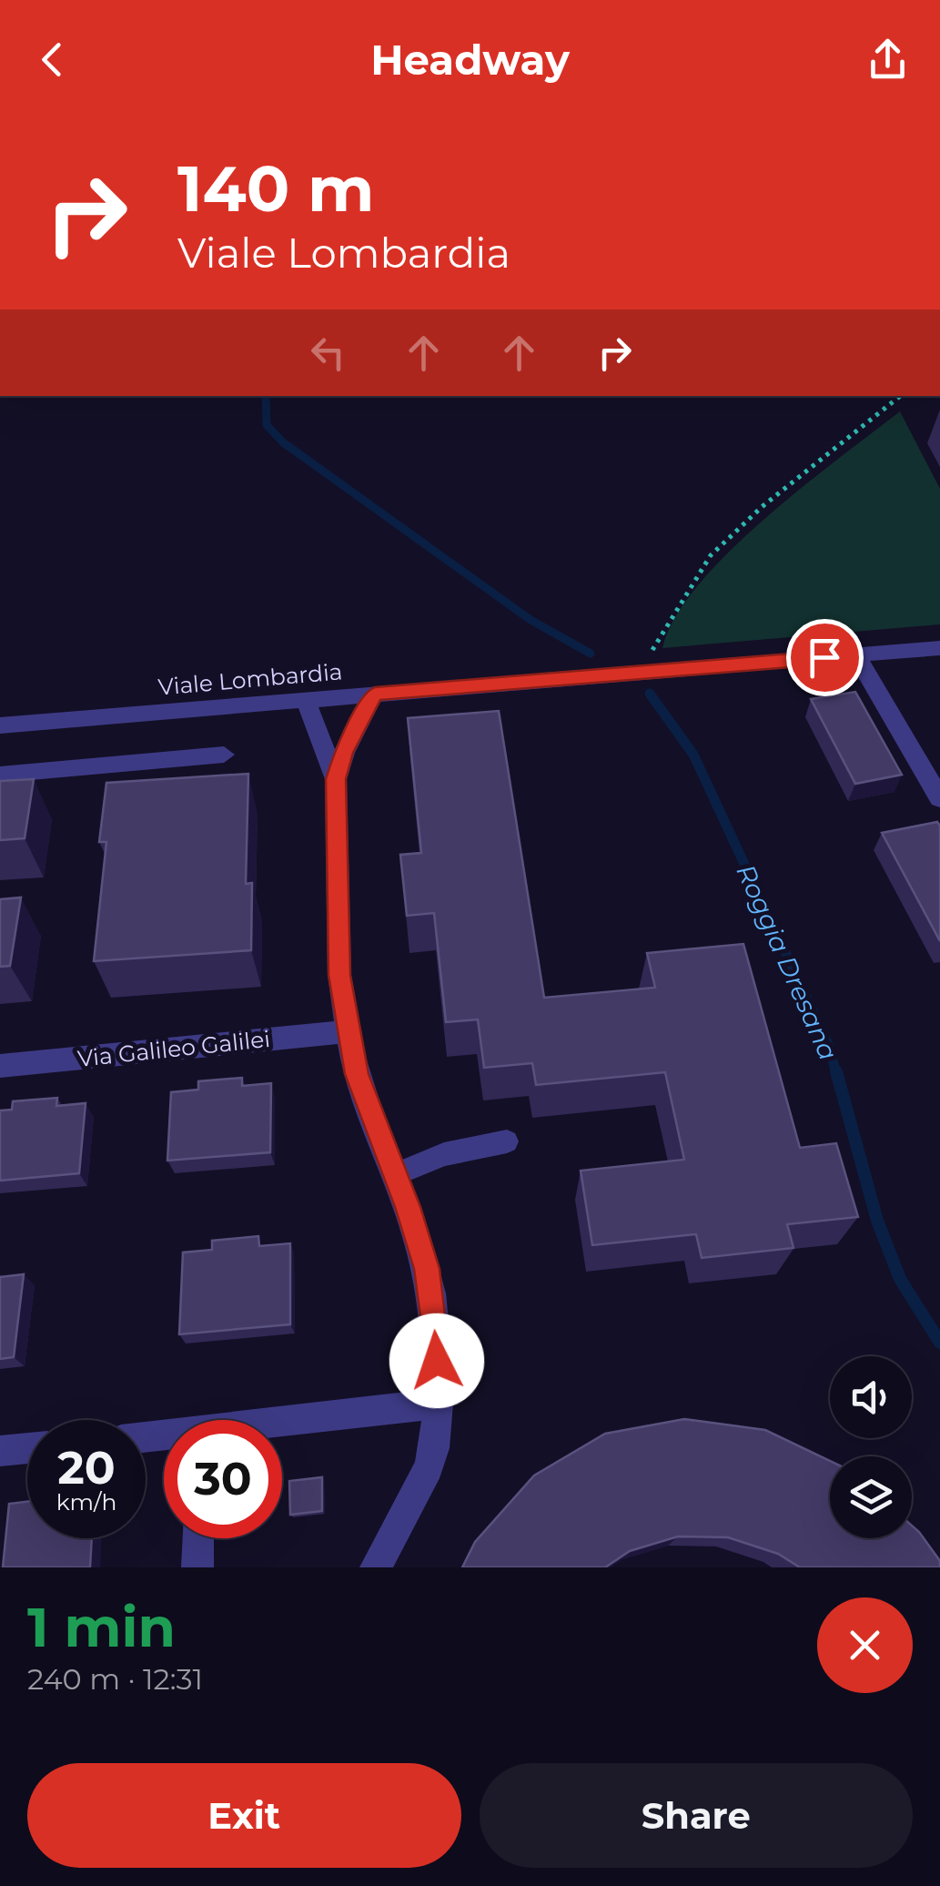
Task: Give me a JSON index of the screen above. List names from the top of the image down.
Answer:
{
  "streets": {
    "street": ["Viale Lombardia", "Via Galileo Galilei"]
  },
  "water": ["Roggia Dresana"],
  "page": {
    "header": "Headway",
    "turn": ["140 m", "Viale Lombardia"],
    "speed": "20 km/h",
    "limit": "30",
    "heading": ["1 min", "240 m · 12:31"],
    "buttons": ["Exit", "Share"]
  }
}
